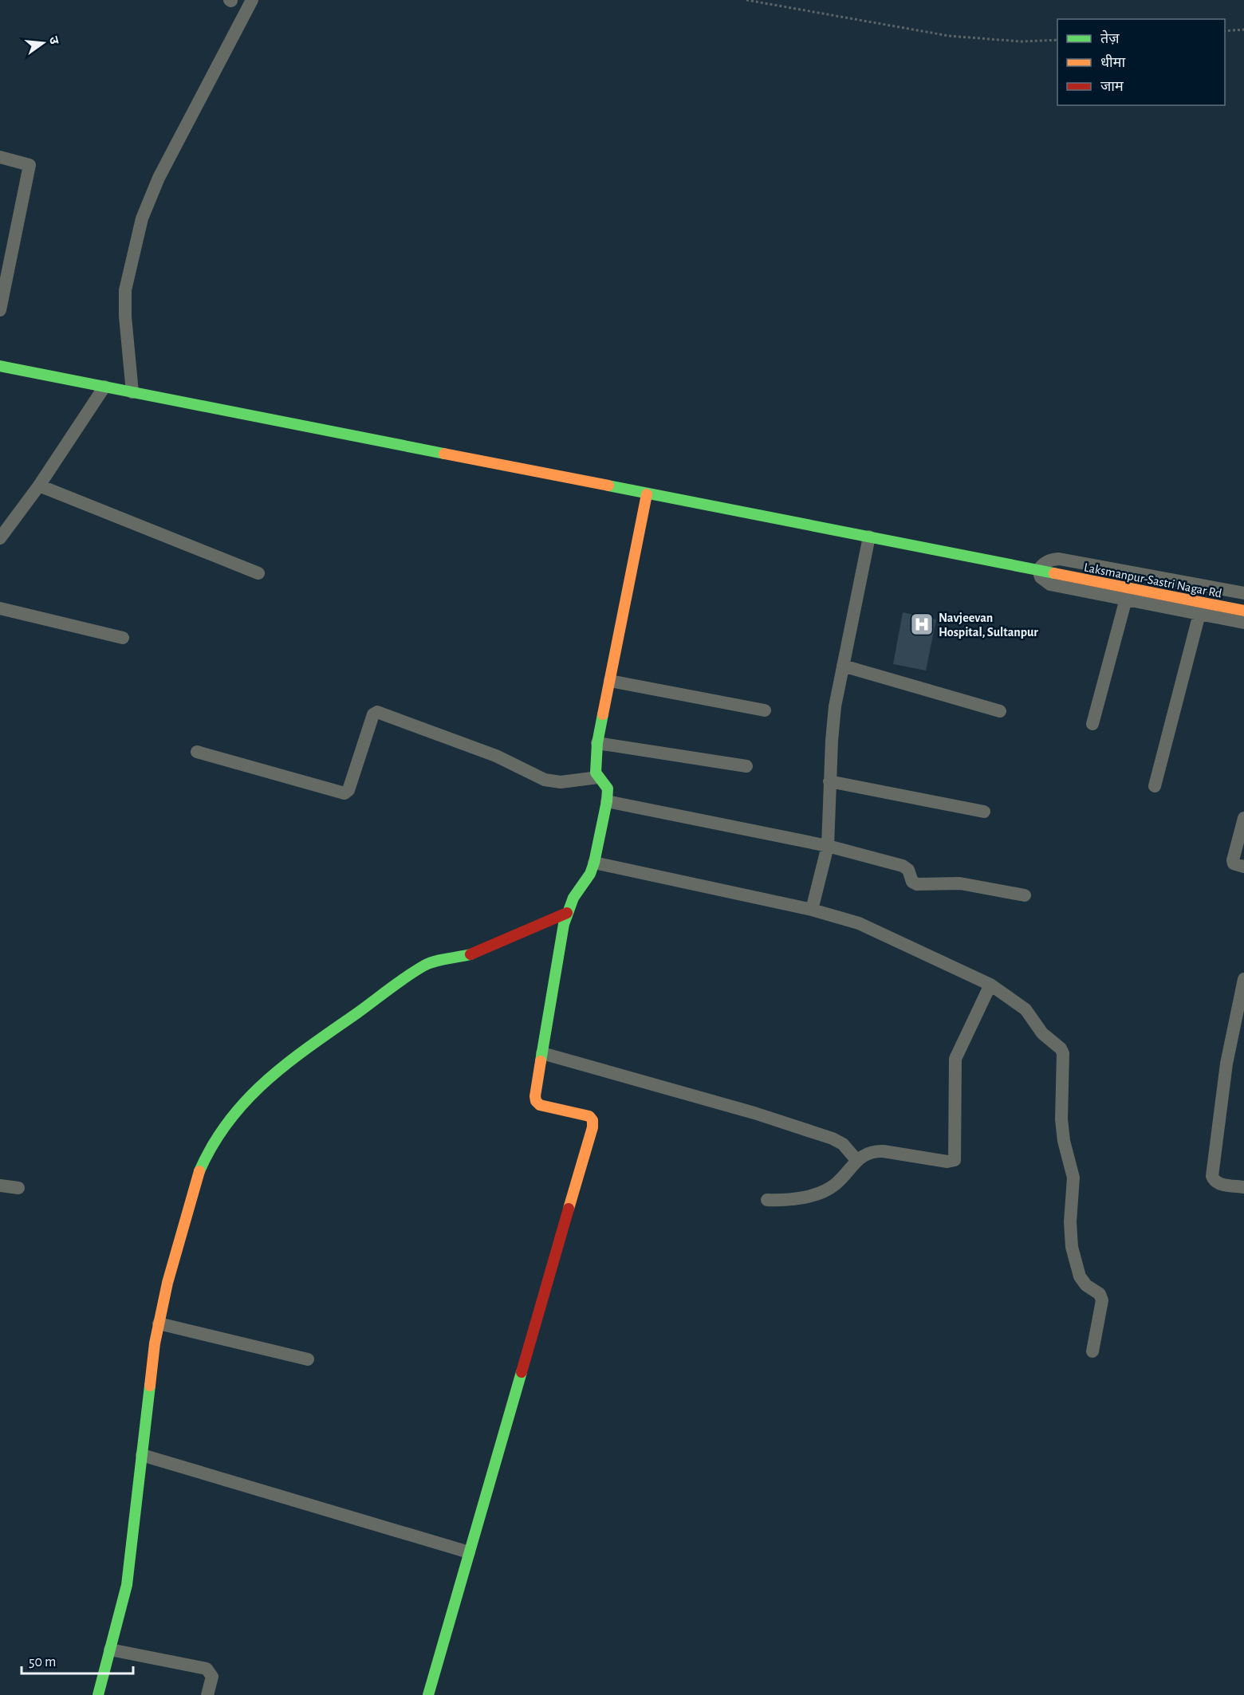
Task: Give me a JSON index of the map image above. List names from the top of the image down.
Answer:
{
  "streets": {
    "street": ["Laksmanpur-Sastri Nagar Rd"]
  },
  "places": {
    "hospital": ["Navjeevan Hospital, Sultanpur"]
  },
  "legend": ["तेज़", "धीमा", "जाम"],
  "scale_bar": "50 m",
  "north": "right"
}
